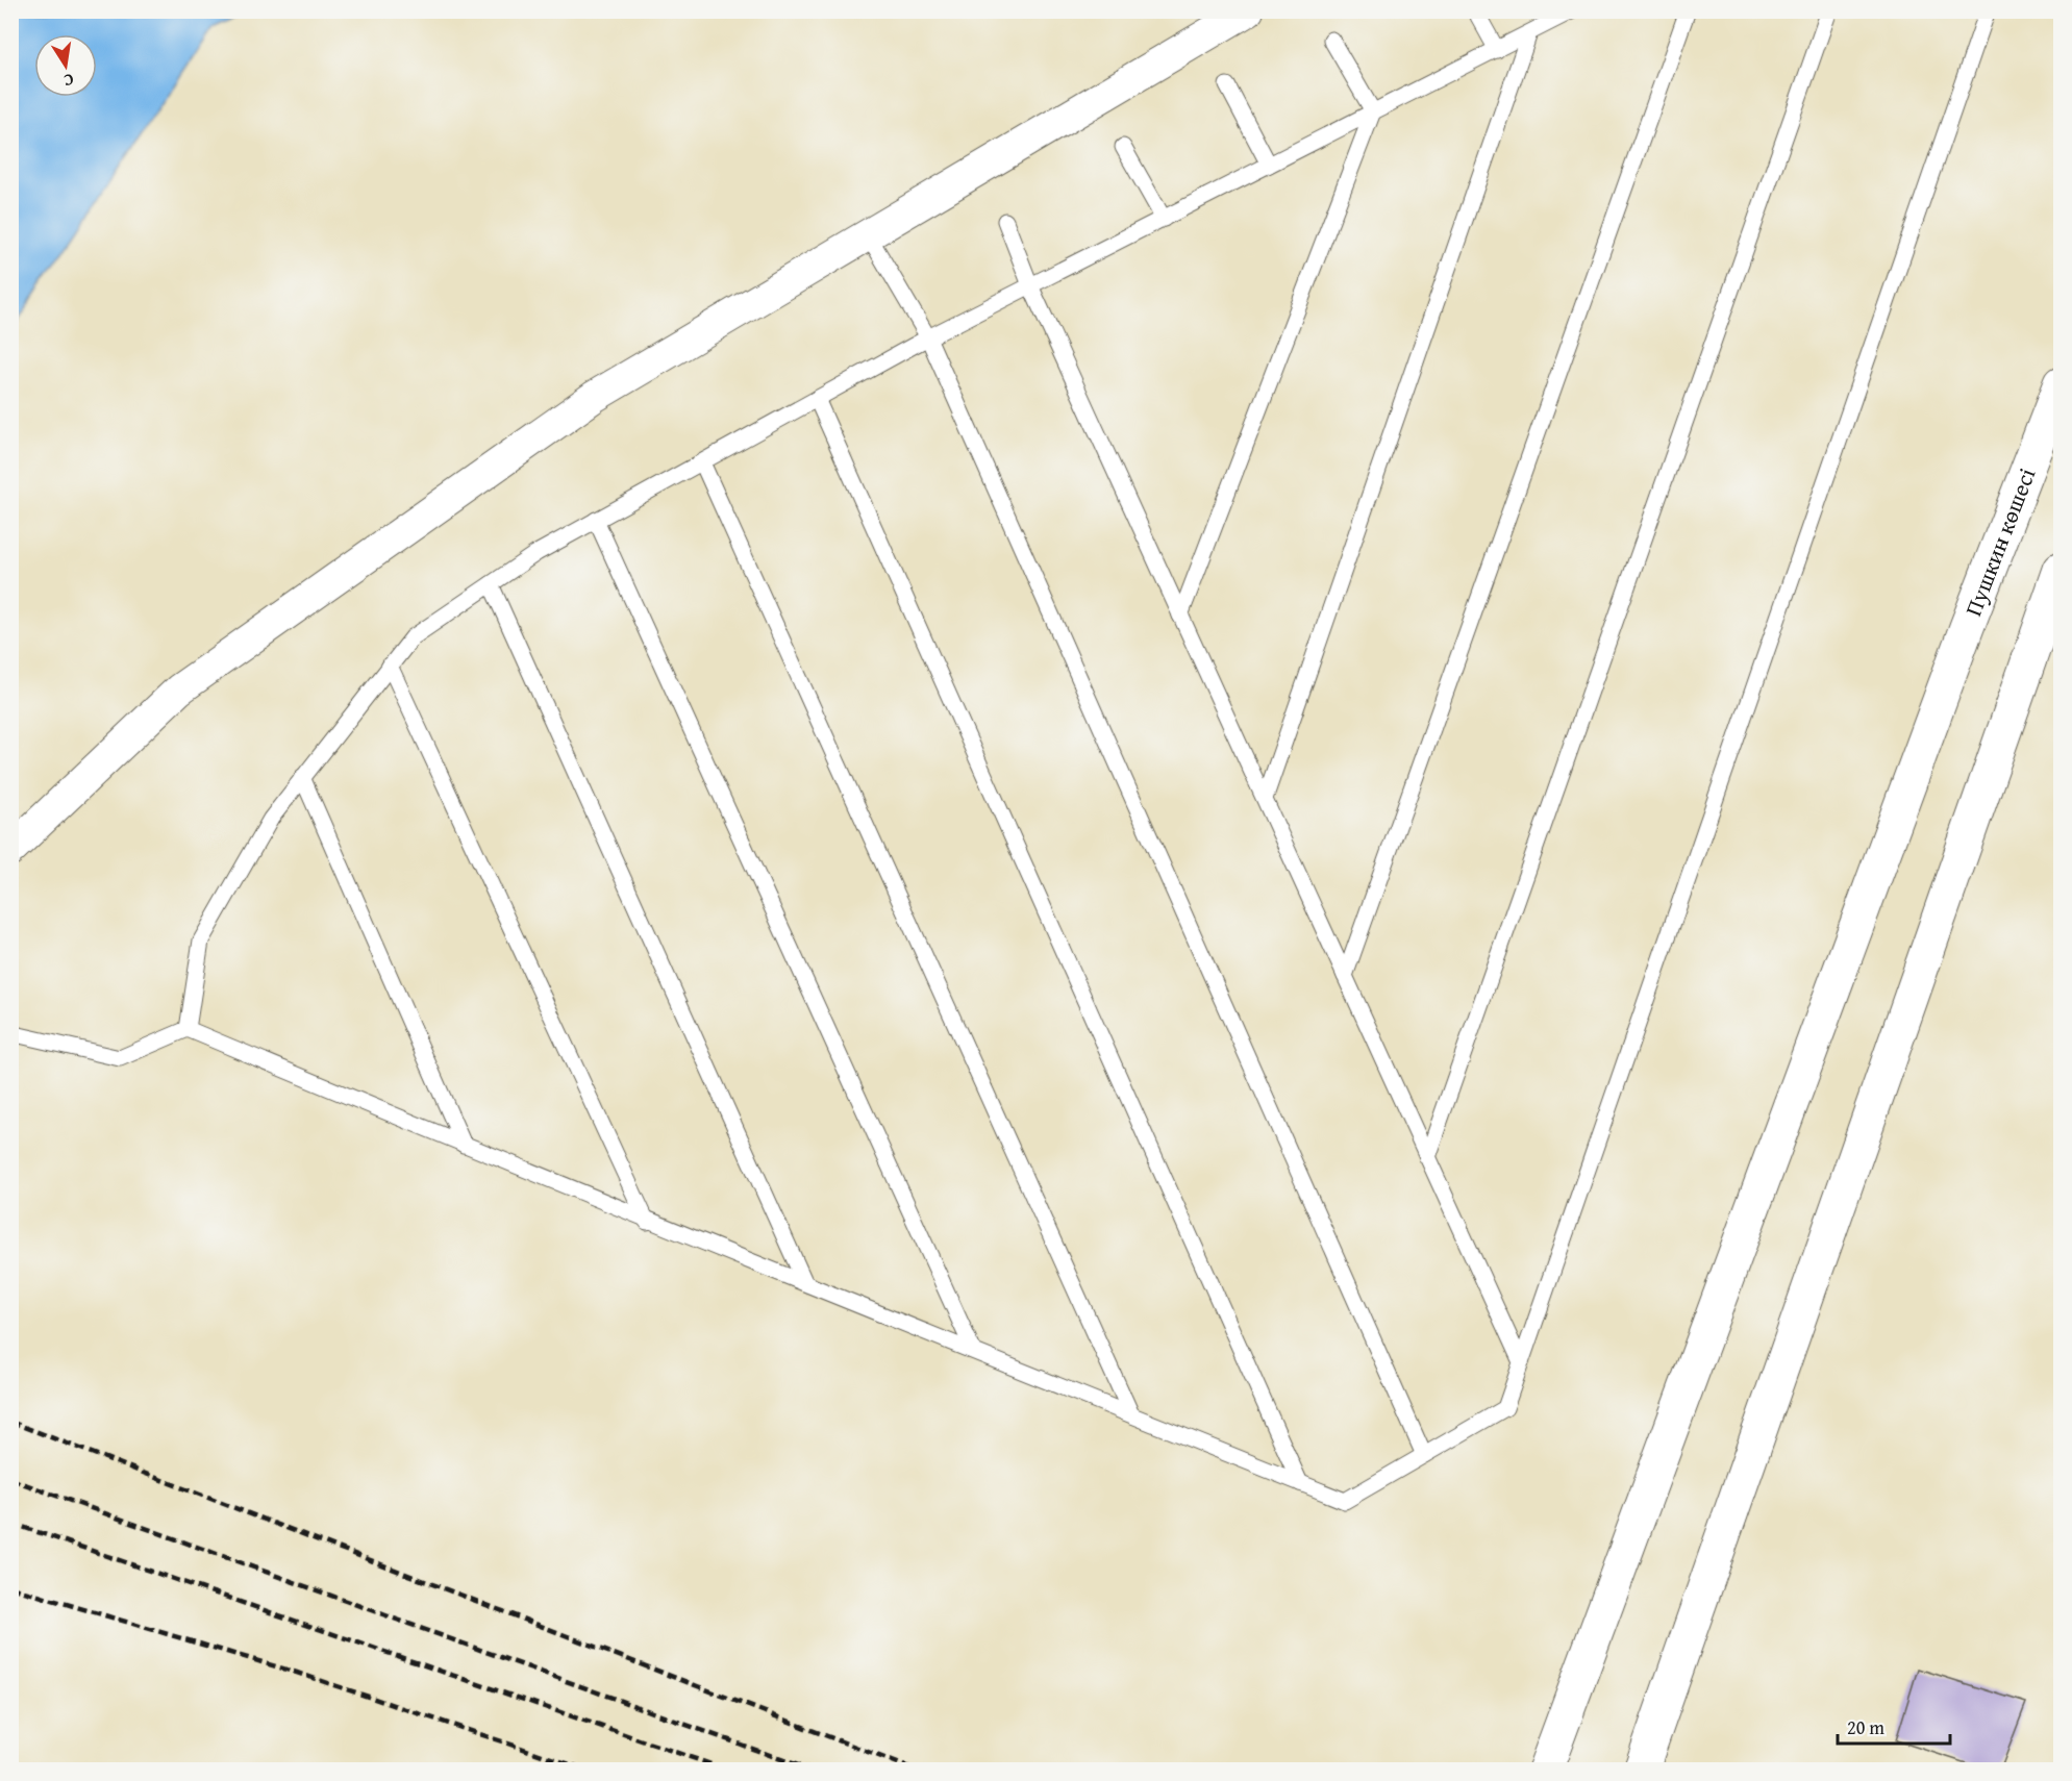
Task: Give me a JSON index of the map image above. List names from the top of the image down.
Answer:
{
  "streets": {
    "main road": ["Пушкин көшесі"]
  },
  "scale_bar": "20 m",
  "north": "bottom"
}
